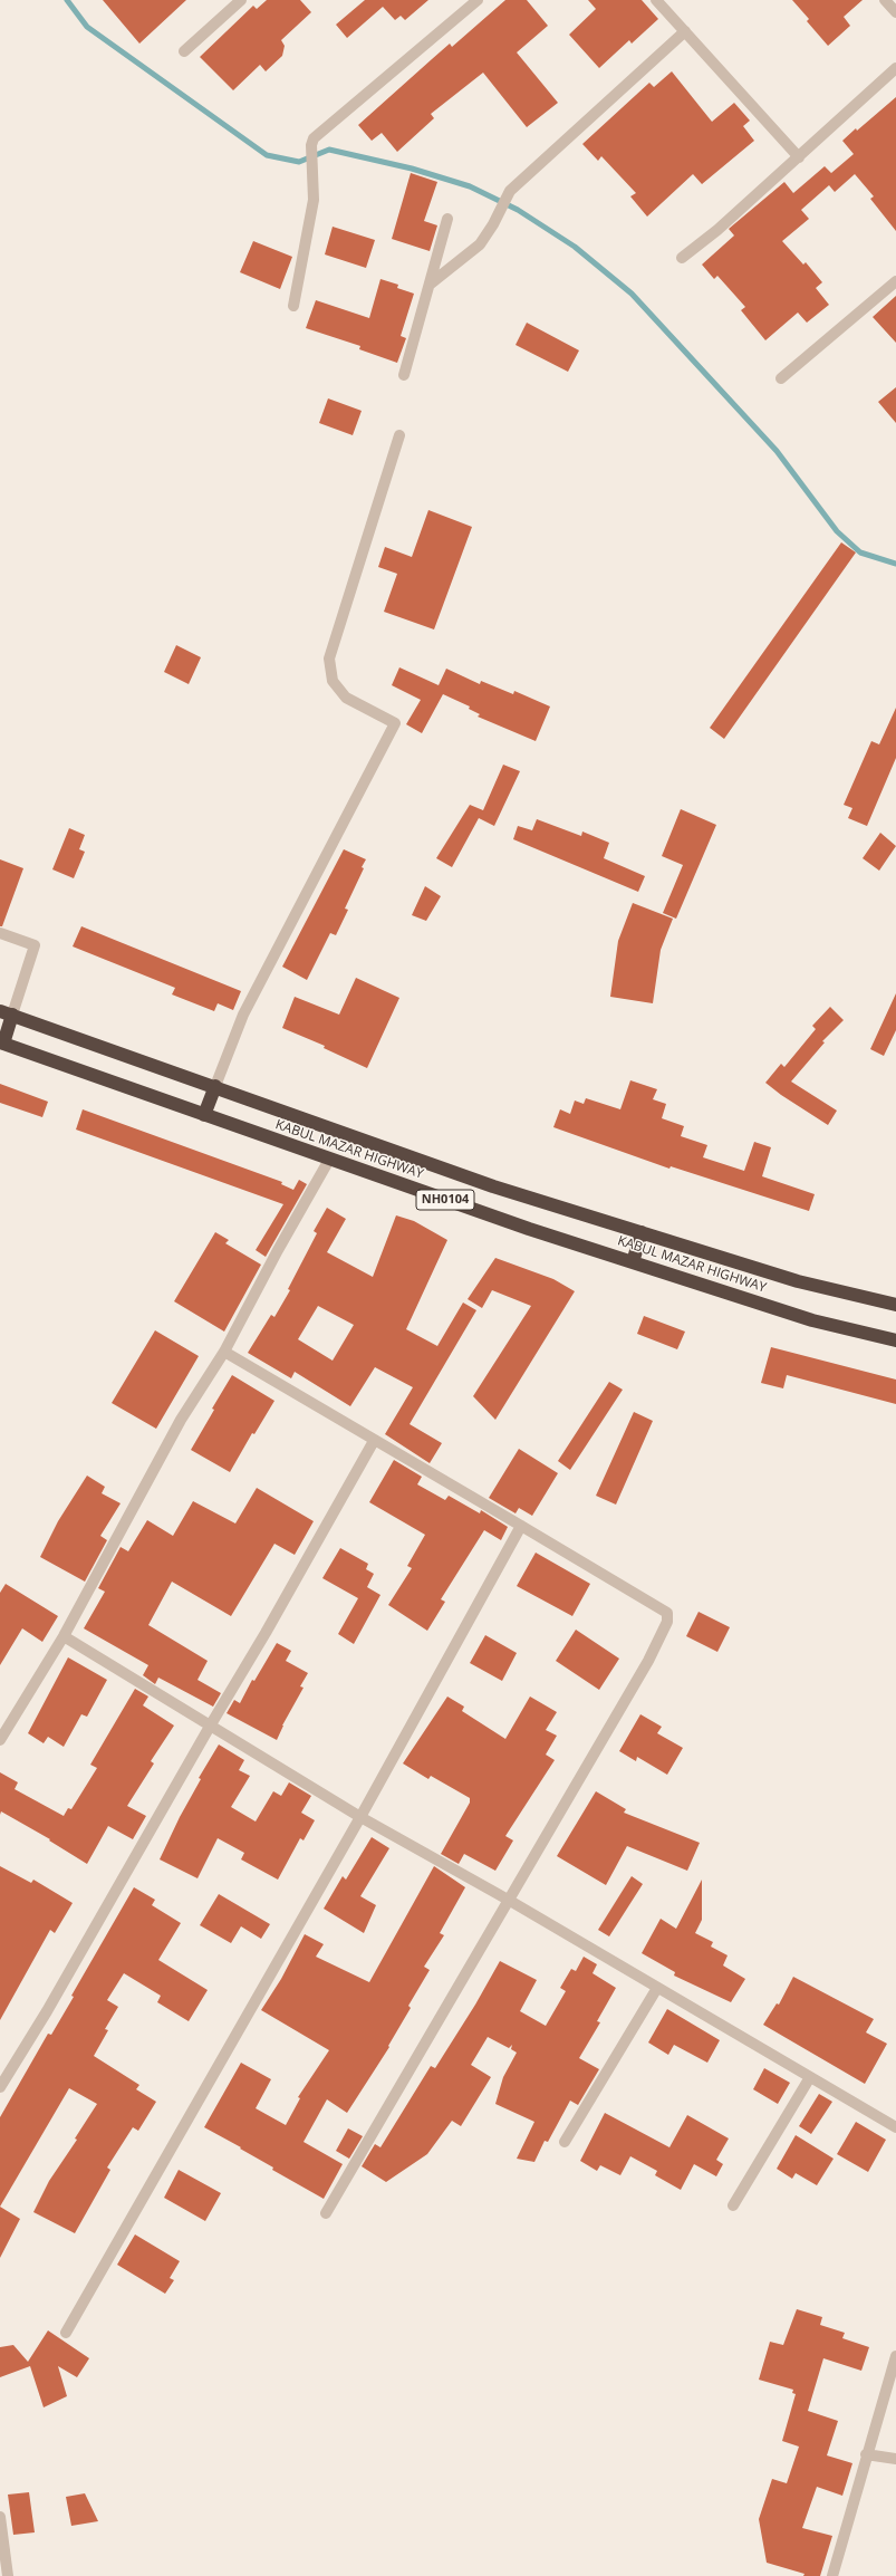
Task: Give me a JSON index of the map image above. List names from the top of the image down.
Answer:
{
  "streets": {
    "highway": ["KABUL MAZAR HIGHWAY", "NH0104"]
  }
}
